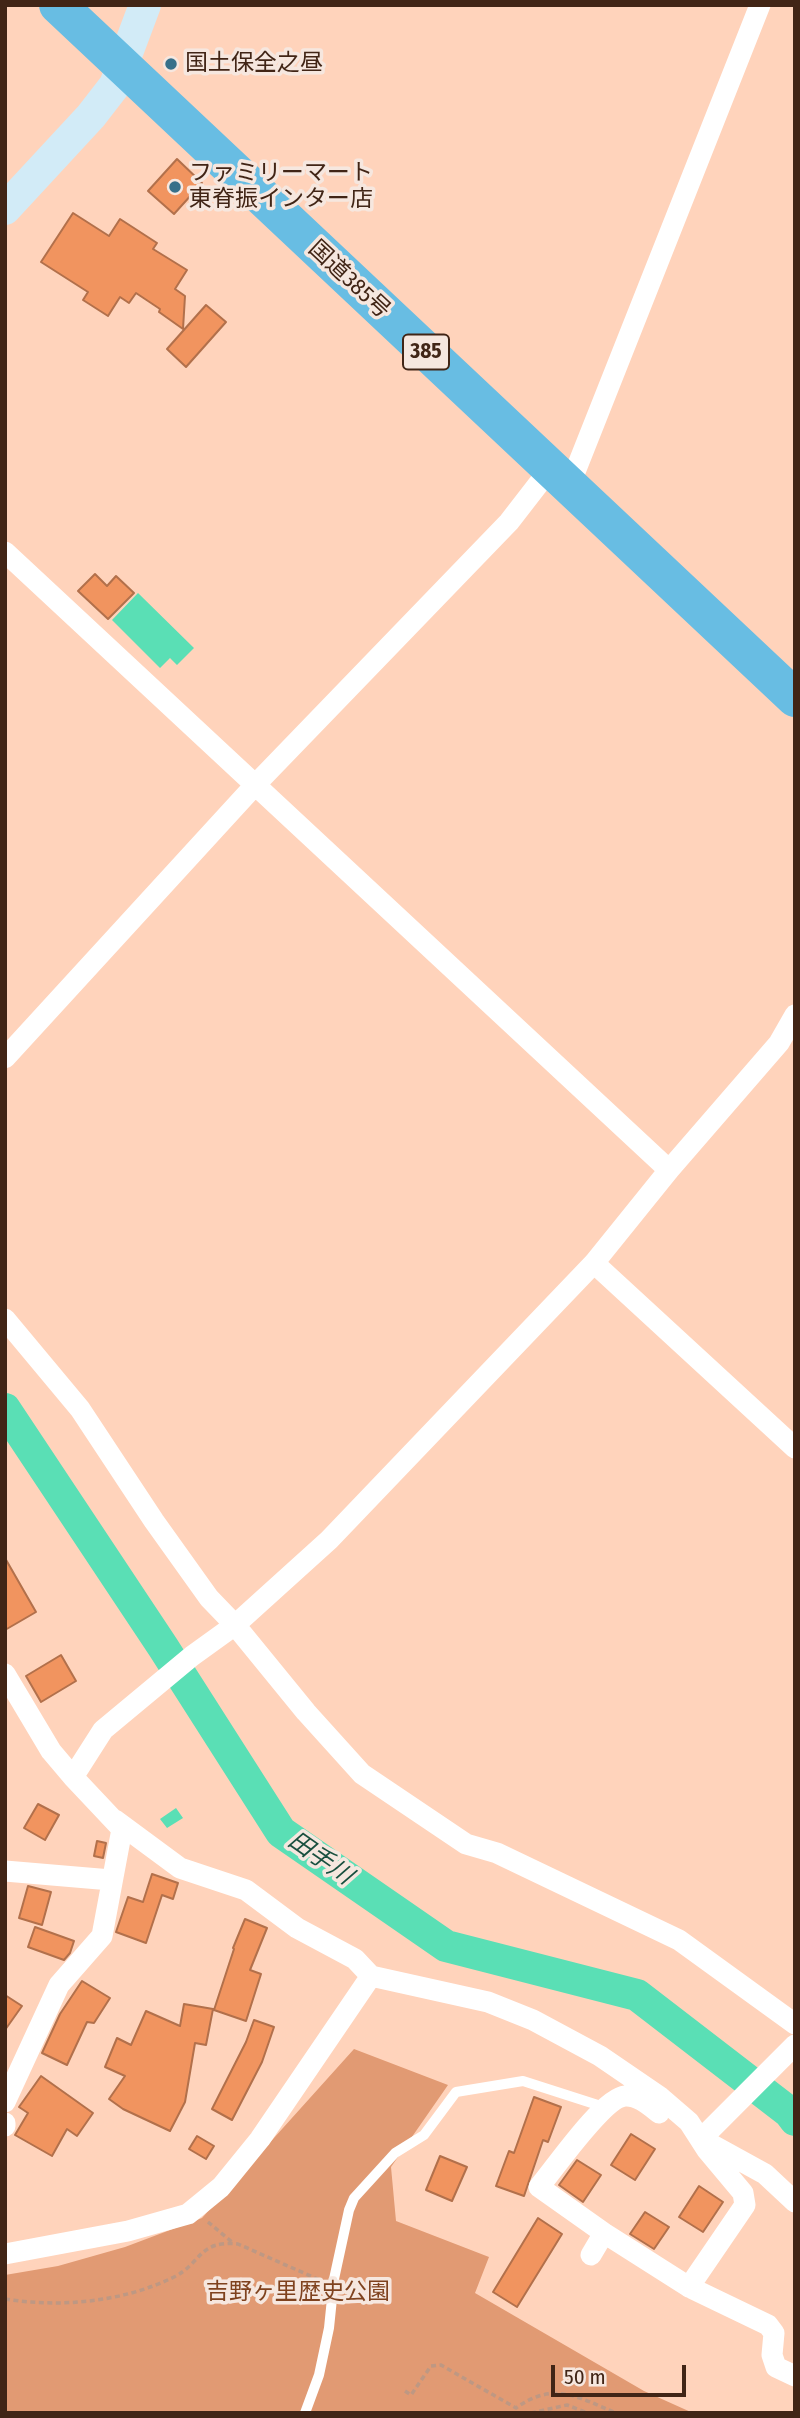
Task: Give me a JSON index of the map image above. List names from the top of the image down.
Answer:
{
  "streets": {
    "highway": ["国道385号", "385"]
  },
  "water": ["田手川"],
  "parks": ["吉野ヶ里歴史公園"],
  "places": ["国土保全之昼", "ファミリーマート 東脊振インター店"],
  "scale_bar": "50 m"
}
